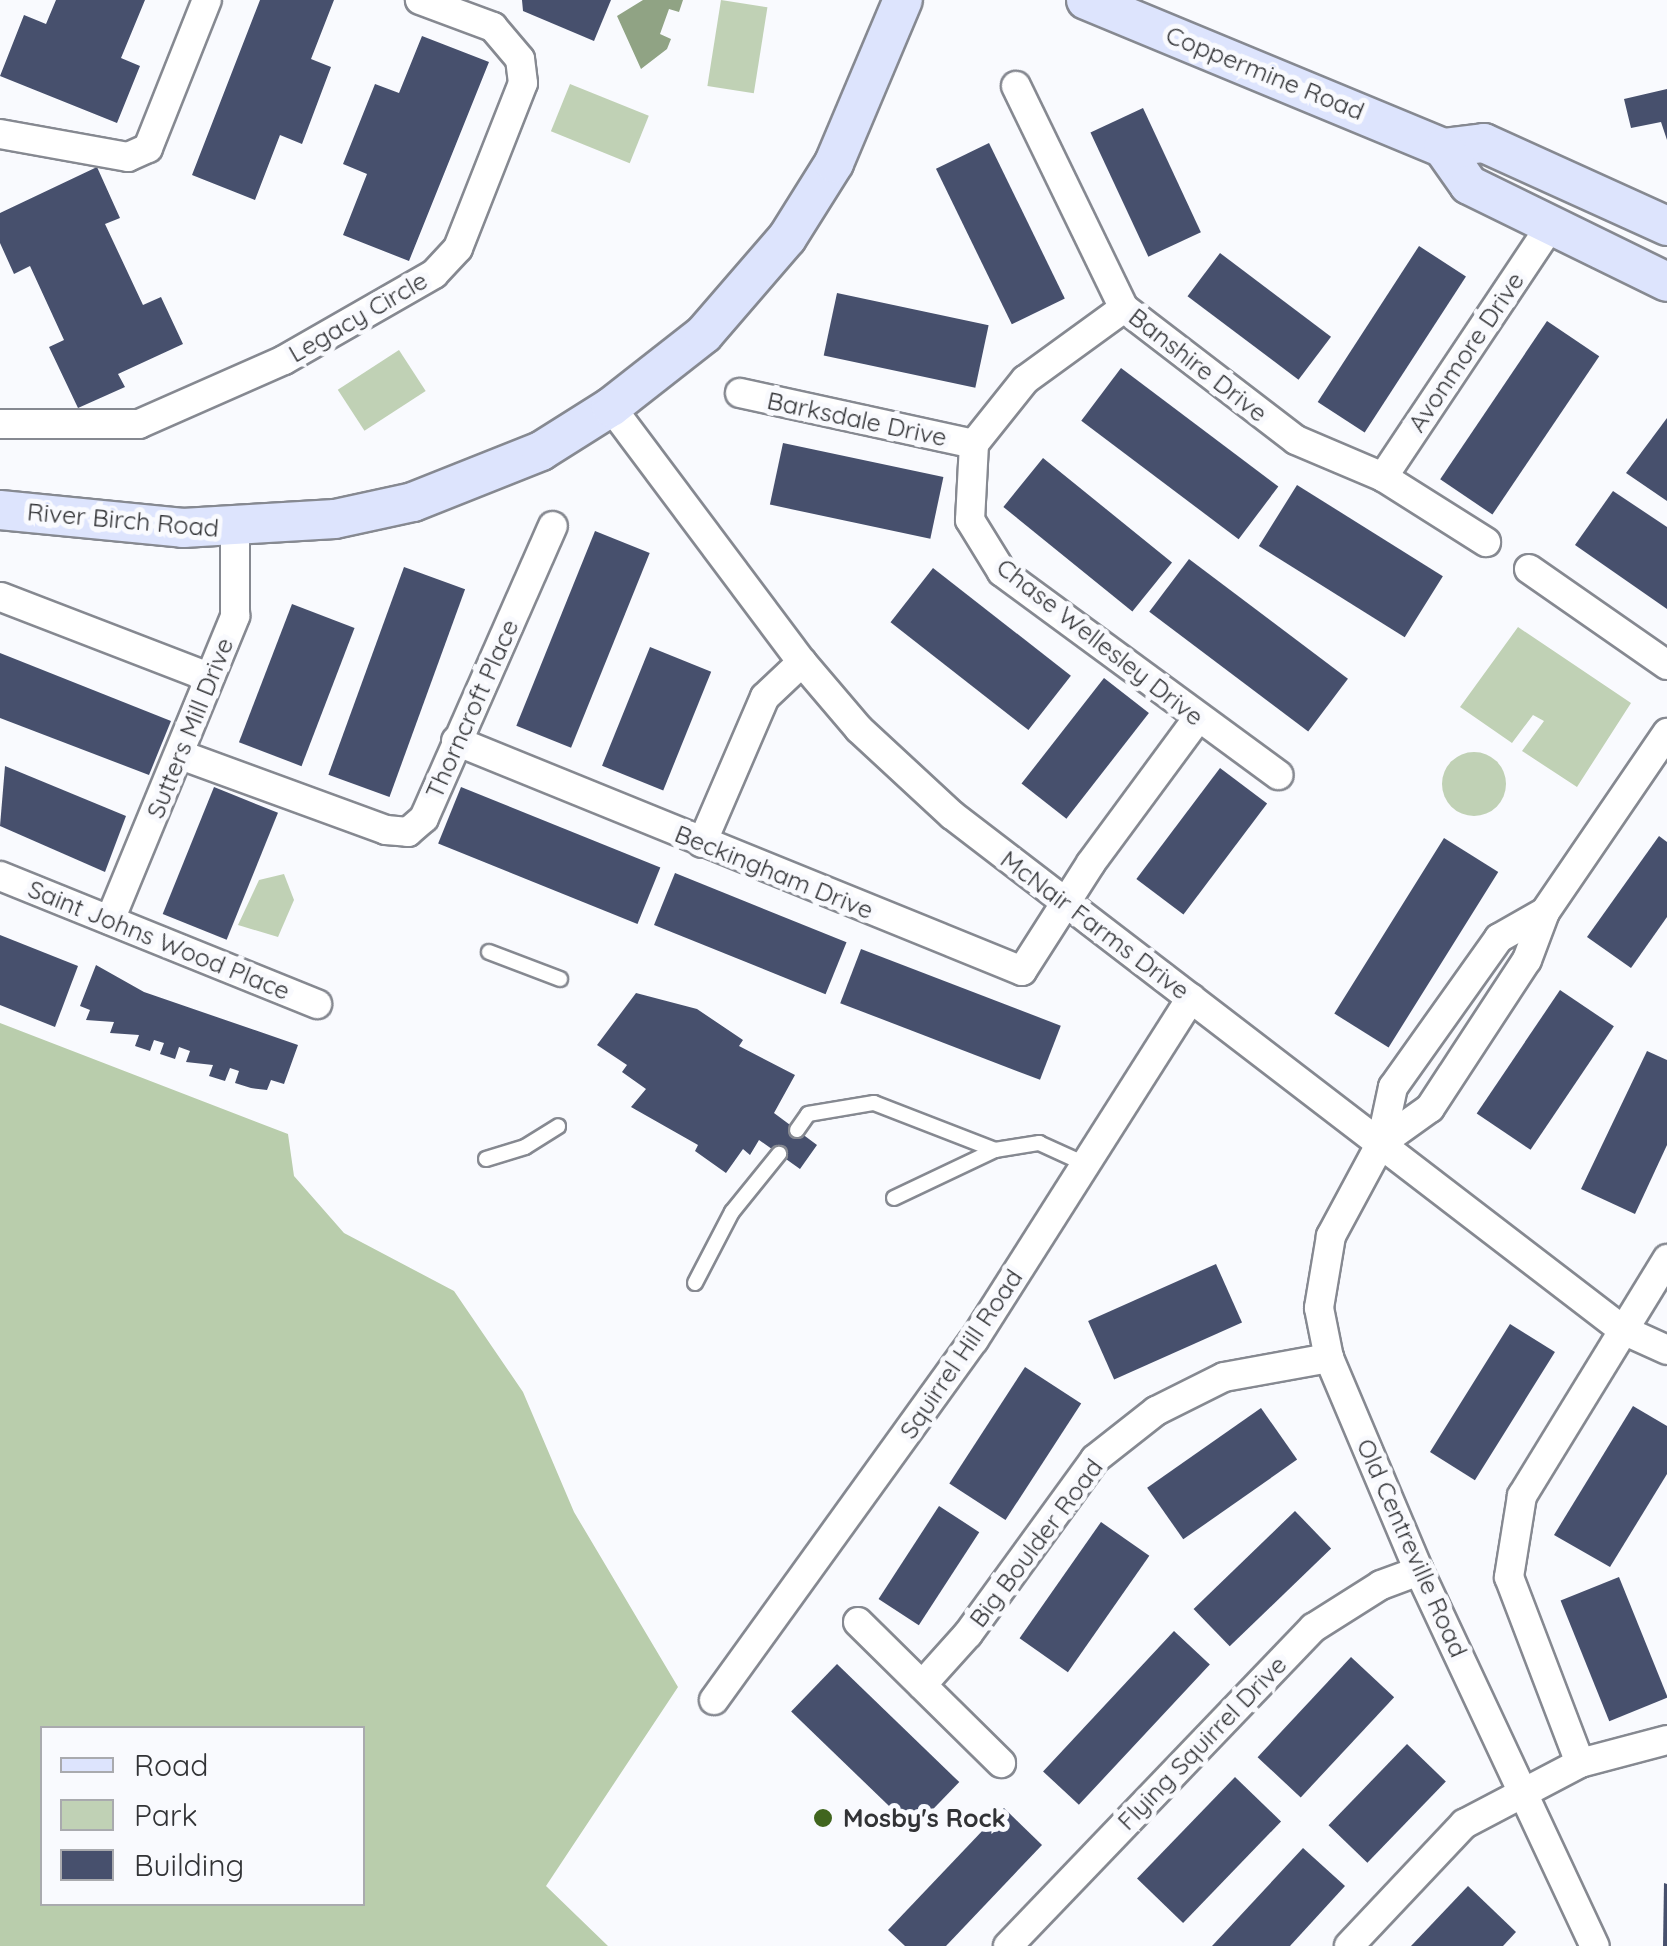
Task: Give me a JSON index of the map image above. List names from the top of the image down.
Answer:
{
  "streets": {
    "street": [
      "Coppermine Road",
      "Legacy Circle",
      "Avonmore Drive",
      "Banshire Drive",
      "Barksdale Drive",
      "River Birch Road",
      "Chase Wellesley Drive",
      "Thorncroft Place",
      "Sutters Mill Drive",
      "Beckingham Drive",
      "McNair Farms Drive",
      "Saint Johns Wood Place",
      "Squirrel Hill Road",
      "Big Boulder Road",
      "Old Centreville Road",
      "Flying Squirrel Drive"
    ]
  },
  "crossings": [
    ["Avonmore Drive", "Banshire Drive"],
    ["Barksdale Drive", "Chase Wellesley Drive"],
    ["River Birch Road", "Sutters Mill Drive"],
    ["River Birch Road", "McNair Farms Drive"],
    ["Thorncroft Place", "Sutters Mill Drive"],
    ["Thorncroft Place", "Beckingham Drive"],
    ["Sutters Mill Drive", "Saint Johns Wood Place"],
    ["Beckingham Drive", "McNair Farms Drive"],
    ["McNair Farms Drive", "Squirrel Hill Road"],
    ["McNair Farms Drive", "Old Centreville Road"],
    ["Big Boulder Road", "Old Centreville Road"],
    ["Old Centreville Road", "Flying Squirrel Drive"]
  ],
  "places": ["Mosby's Rock"],
  "legend": ["Road", "Park", "Building"]
}
